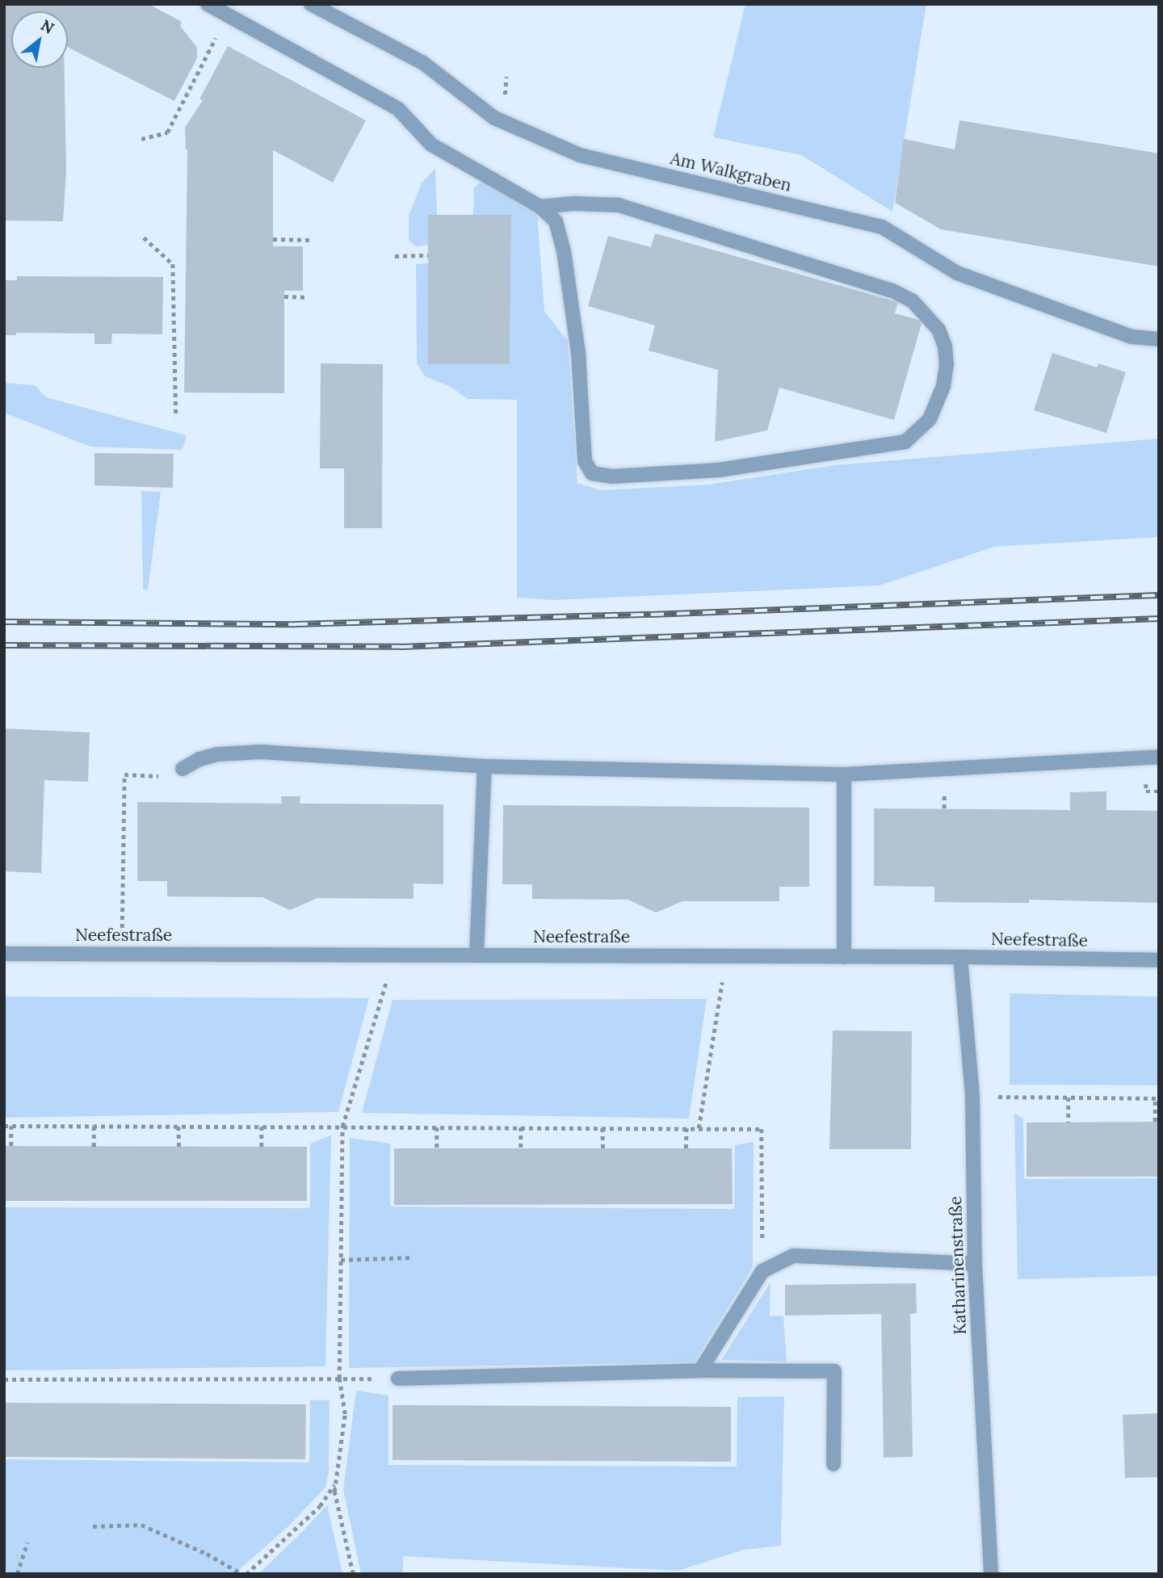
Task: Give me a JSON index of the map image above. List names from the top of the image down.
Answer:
{
  "streets": {
    "street": ["Am Walkgraben", "Neefestraße", "Katharinenstraße"]
  },
  "crossings": [
    ["Neefestraße", "Katharinenstraße"]
  ],
  "north": "top right"
}
